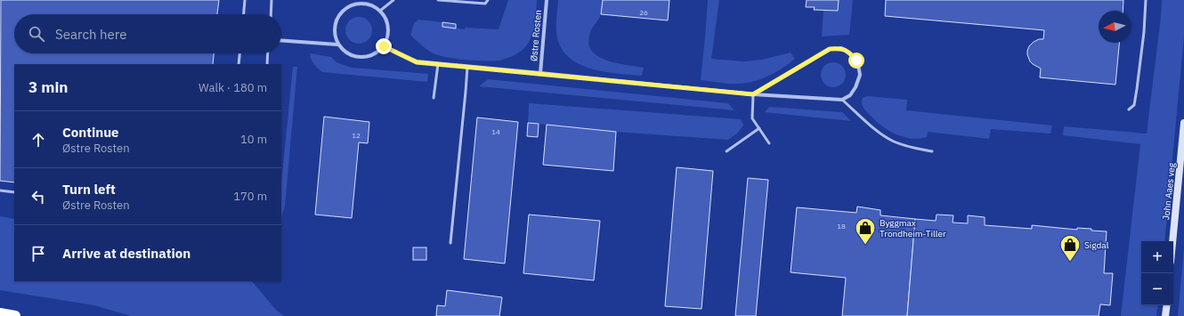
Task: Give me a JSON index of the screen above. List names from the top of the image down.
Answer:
{
  "streets": {
    "main road": ["John Aaes veg"],
    "street": ["Østre Rosten"]
  },
  "places": {
    "shop": ["Byggmax Trondheim-Tiller", "Sigdal"]
  },
  "house_numbers": [
    "26",
    "14",
    "12",
    "18"
  ],
  "north": "left",
  "page": {
    "search": "Search here",
    "heading": ["3 min", "Walk · 180 m"],
    "list": [
      ["Continue", "Østre Rosten", "10 m"],
      ["Turn left", "Østre Rosten", "170 m"],
      "Arrive at destination"
    ],
    "map_buttons": ["+", "−"]
  }
}
